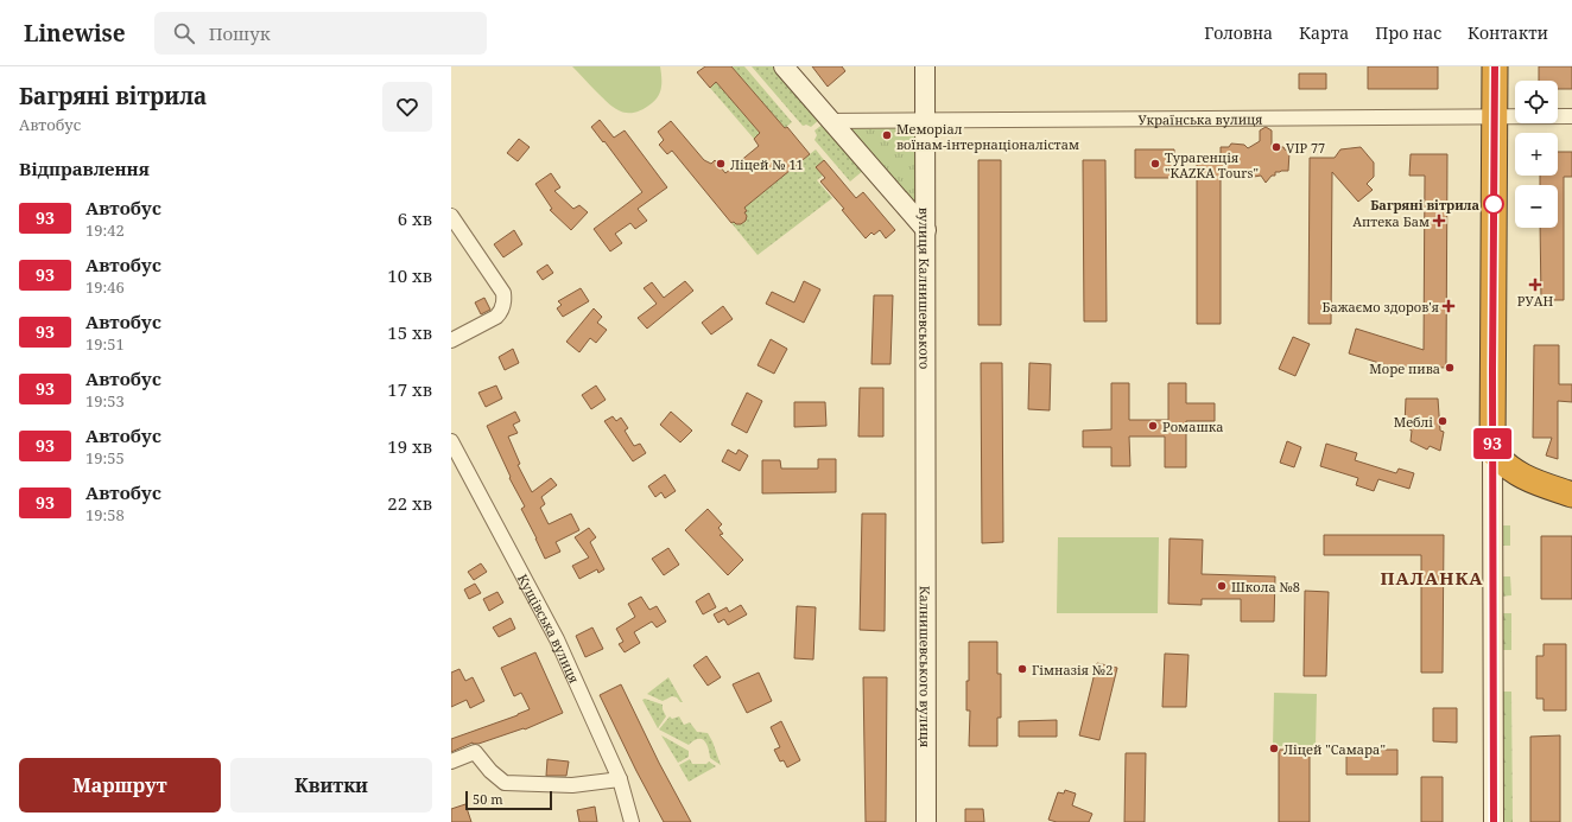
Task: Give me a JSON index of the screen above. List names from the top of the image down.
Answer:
{
  "streets": {
    "street": [
      "Українська вулиця",
      "вулиця Калнишевського",
      "Кущівська вулиця",
      "Калнишевського вулиця"
    ]
  },
  "crossings": [
    ["Українська вулиця", "вулиця Калнишевського"],
    ["вулиця Калнишевського", "Калнишевського вулиця"]
  ],
  "districts": ["ПАЛАНКА"],
  "places": {
    "other": [
      "Меморіал воїнам-інтернаціоналістам",
      "VIP 77",
      "Ліцей № 11",
      "Турагенція \"KAZKA Tours\"",
      "Багряні вітрила",
      "Море пива",
      "Меблі",
      "Ромашка",
      "Школа №8",
      "Гімназія №2",
      "Ліцей \"Самара\""
    ],
    "health": ["Аптека Бам", "РУАН", "Бажаємо здоров'я"]
  },
  "lines": ["bus line 93"],
  "scale_bar": "50 m",
  "page": {
    "header": "Linewise",
    "search": "Пошук",
    "nav": [
      "Головна",
      "Карта",
      "Про нас",
      "Контакти"
    ],
    "heading": [
      ["Багряні вітрила", "Автобус"],
      "Відправлення"
    ],
    "on_map": "93",
    "map_buttons": ["+", "−"],
    "list": [
      {
        "mark": "93",
        "name": "Автобус",
        "note": "19:42",
        "value": "6 хв"
      },
      {
        "mark": "93",
        "name": "Автобус",
        "note": "19:46",
        "value": "10 хв"
      },
      {
        "mark": "93",
        "name": "Автобус",
        "note": "19:51",
        "value": "15 хв"
      },
      {
        "mark": "93",
        "name": "Автобус",
        "note": "19:53",
        "value": "17 хв"
      },
      {
        "mark": "93",
        "name": "Автобус",
        "note": "19:55",
        "value": "19 хв"
      },
      {
        "mark": "93",
        "name": "Автобус",
        "note": "19:58",
        "value": "22 хв"
      }
    ],
    "buttons": ["Маршрут", "Квитки"],
    "scale": "50 m"
  }
}
